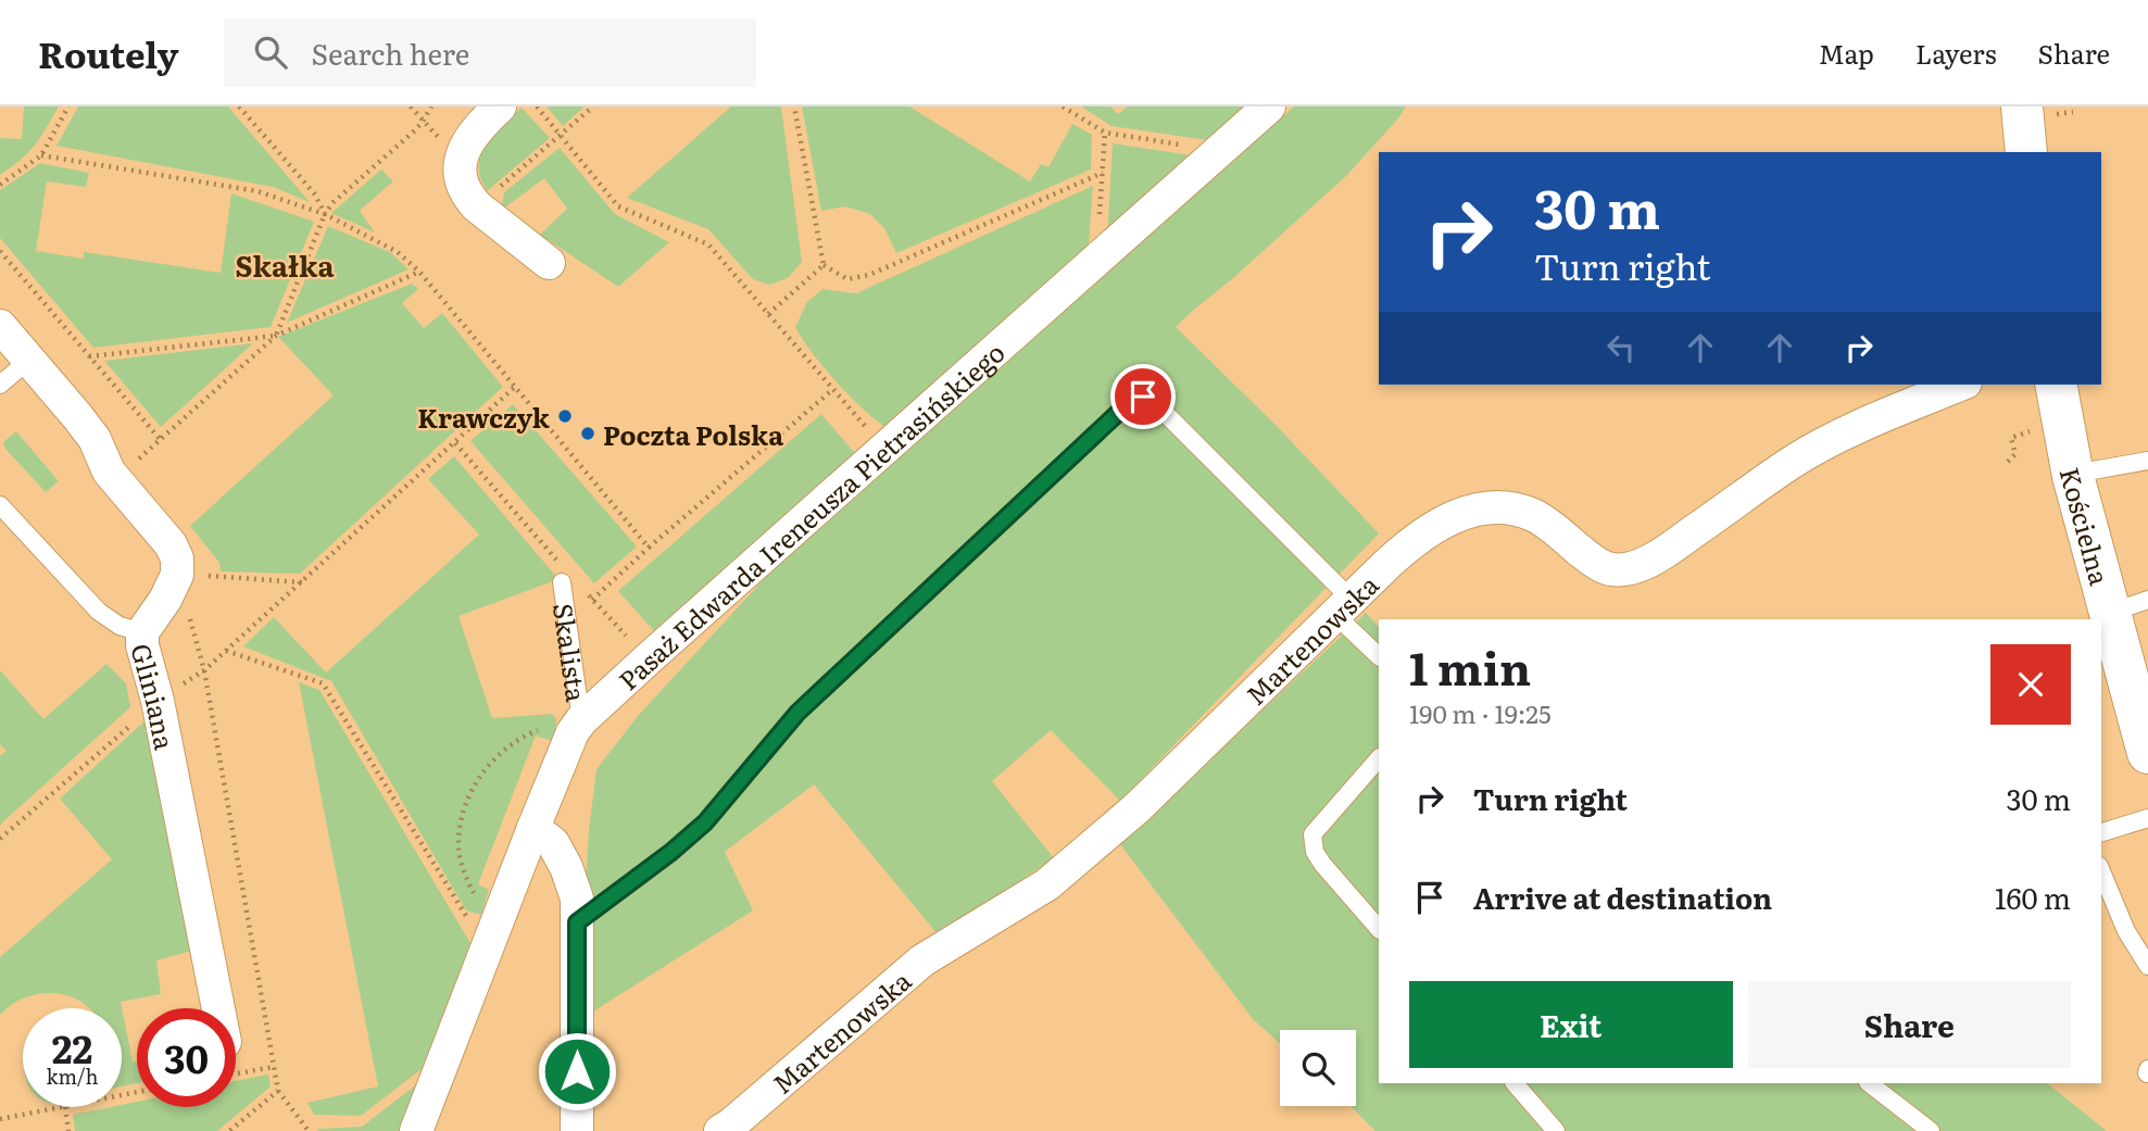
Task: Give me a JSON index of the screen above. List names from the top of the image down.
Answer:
{
  "streets": {
    "street": [
      "Pasaż Edwarda Ireneusza Pietrasińskiego",
      "Kościelna",
      "Martenowska",
      "Gliniana"
    ],
    "lane": ["Skalista"]
  },
  "crossings": [
    ["Pasaż Edwarda Ireneusza Pietrasińskiego", "Skalista"]
  ],
  "districts": ["Skałka"],
  "places": ["Krawczyk", "Poczta Polska"],
  "page": {
    "header": "Routely",
    "search": "Search here",
    "nav": ["Map", "Layers", "Share"],
    "turn": ["30 m", "Turn right"],
    "heading": ["1 min", "190 m · 19:25"],
    "list": [
      {
        "name": "Turn right",
        "value": "30 m"
      },
      {
        "name": "Arrive at destination",
        "value": "160 m"
      }
    ],
    "buttons": ["Exit", "Share"],
    "speed": "22 km/h",
    "limit": "30"
  }
}
